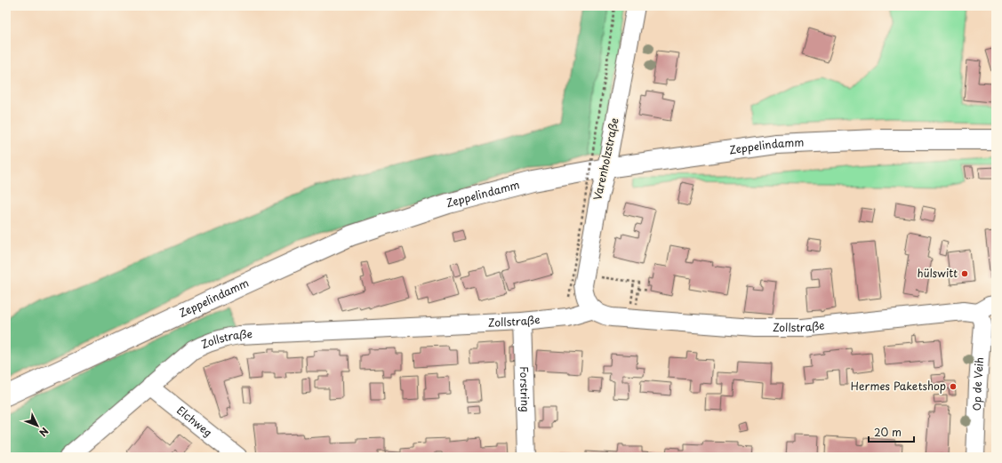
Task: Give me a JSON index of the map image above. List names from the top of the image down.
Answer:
{
  "streets": {
    "main road": ["Zeppelindamm"],
    "street": [
      "Varenholzstraße",
      "Zollstraße",
      "Op de Veih",
      "Forstring",
      "Elchweg"
    ]
  },
  "crossings": [
    ["Zeppelindamm", "Varenholzstraße"],
    ["Varenholzstraße", "Zollstraße"],
    ["Zollstraße", "Op de Veih"],
    ["Zollstraße", "Forstring"],
    ["Zollstraße", "Elchweg"]
  ],
  "places": ["hülswitt", "Hermes Paketshop"],
  "scale_bar": "20 m",
  "north": "bottom right"
}
